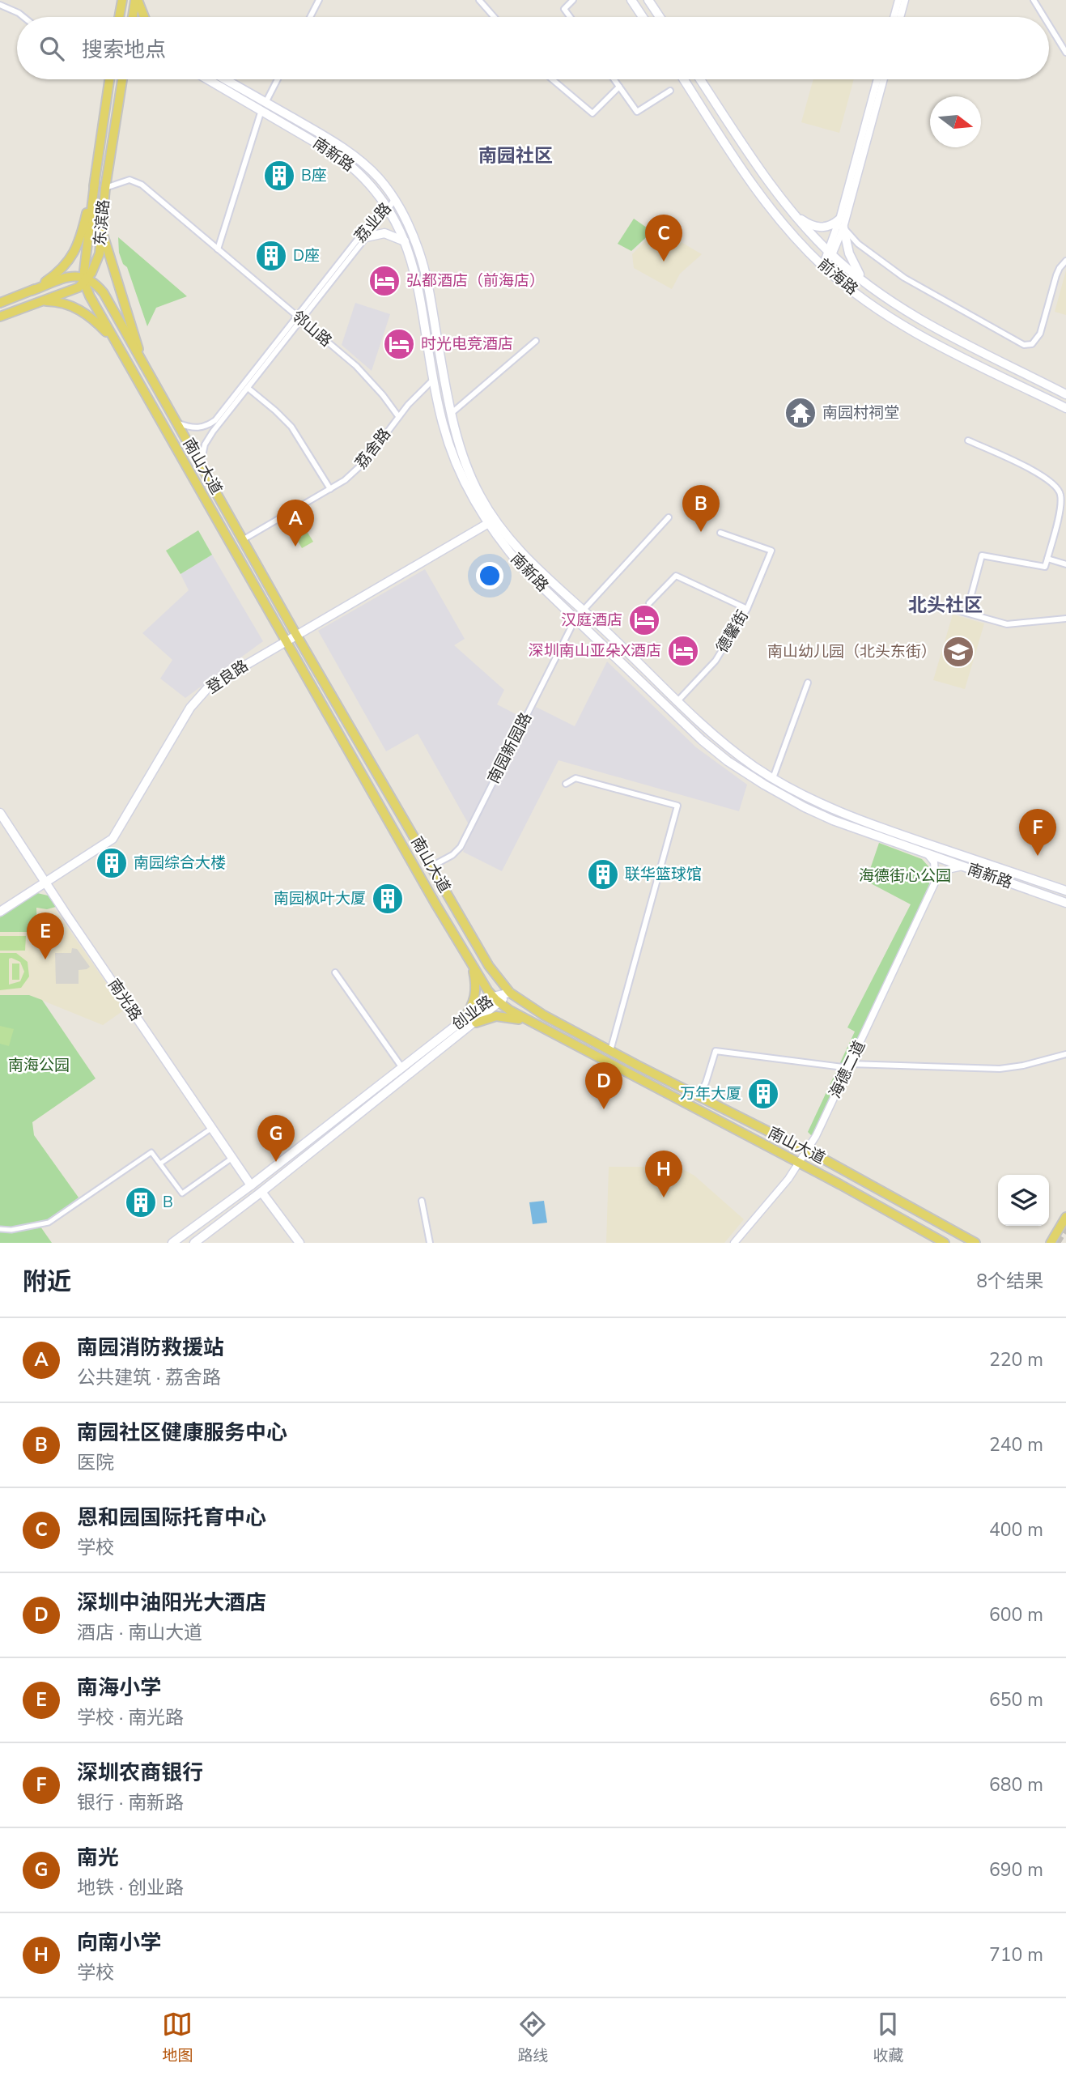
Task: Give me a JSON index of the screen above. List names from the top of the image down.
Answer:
{
  "streets": {
    "main road": [
      "南新路",
      "东滨路",
      "前海路",
      "南山大道",
      "登良路",
      "南光路",
      "创业路"
    ],
    "street": [
      "荔业路",
      "邻山路",
      "荔舍路",
      "德馨街",
      "南园新园路",
      "海德二道"
    ]
  },
  "crossings": [
    ["南新路", "荔业路"],
    ["南新路", "荔舍路"],
    ["南新路", "德馨街"],
    ["南新路", "登良路"],
    ["南新路", "南园新园路"],
    ["东滨路", "邻山路"],
    ["东滨路", "南山大道"],
    ["荔业路", "邻山路"],
    ["荔业路", "南山大道"],
    ["邻山路", "荔舍路"],
    ["荔舍路", "南山大道"],
    ["南山大道", "登良路"],
    ["南山大道", "南园新园路"],
    ["南山大道", "创业路"],
    ["南山大道", "海德二道"],
    ["登良路", "南光路"],
    ["南光路", "创业路"]
  ],
  "districts": ["南园社区", "北头社区"],
  "parks": ["海德街心公园", "南海公园"],
  "places": {
    "building": [
      "B座",
      "D座",
      "南园综合大楼",
      "联华篮球馆",
      "南园枫叶大厦",
      "万年大厦",
      "B"
    ],
    "hotel": [
      "弘都酒店（前海店）",
      "时光电竞酒店",
      "汉庭酒店",
      "深圳南山亚朵X酒店"
    ],
    "temple": ["南园村祠堂"],
    "school or university": ["南山幼儿园（北头东街）"]
  },
  "north": "right",
  "page": {
    "search": "搜索地点",
    "pins": [
      "C",
      "B",
      "A",
      "F",
      "E",
      "D",
      "G",
      "H"
    ],
    "heading": ["附近", "8个结果"],
    "list": [
      {
        "mark": "A",
        "name": "南园消防救援站",
        "note": "公共建筑 · 荔舍路",
        "value": "220 m"
      },
      {
        "mark": "B",
        "name": "南园社区健康服务中心",
        "note": "医院",
        "value": "240 m"
      },
      {
        "mark": "C",
        "name": "恩和园国际托育中心",
        "note": "学校",
        "value": "400 m"
      },
      {
        "mark": "D",
        "name": "深圳中油阳光大酒店",
        "note": "酒店 · 南山大道",
        "value": "600 m"
      },
      {
        "mark": "E",
        "name": "南海小学",
        "note": "学校 · 南光路",
        "value": "650 m"
      },
      {
        "mark": "F",
        "name": "深圳农商银行",
        "note": "银行 · 南新路",
        "value": "680 m"
      },
      {
        "mark": "G",
        "name": "南光",
        "note": "地铁 · 创业路",
        "value": "690 m"
      },
      {
        "mark": "H",
        "name": "向南小学",
        "note": "学校",
        "value": "710 m"
      }
    ],
    "nav": ["地图", "路线", "收藏"]
  }
}
